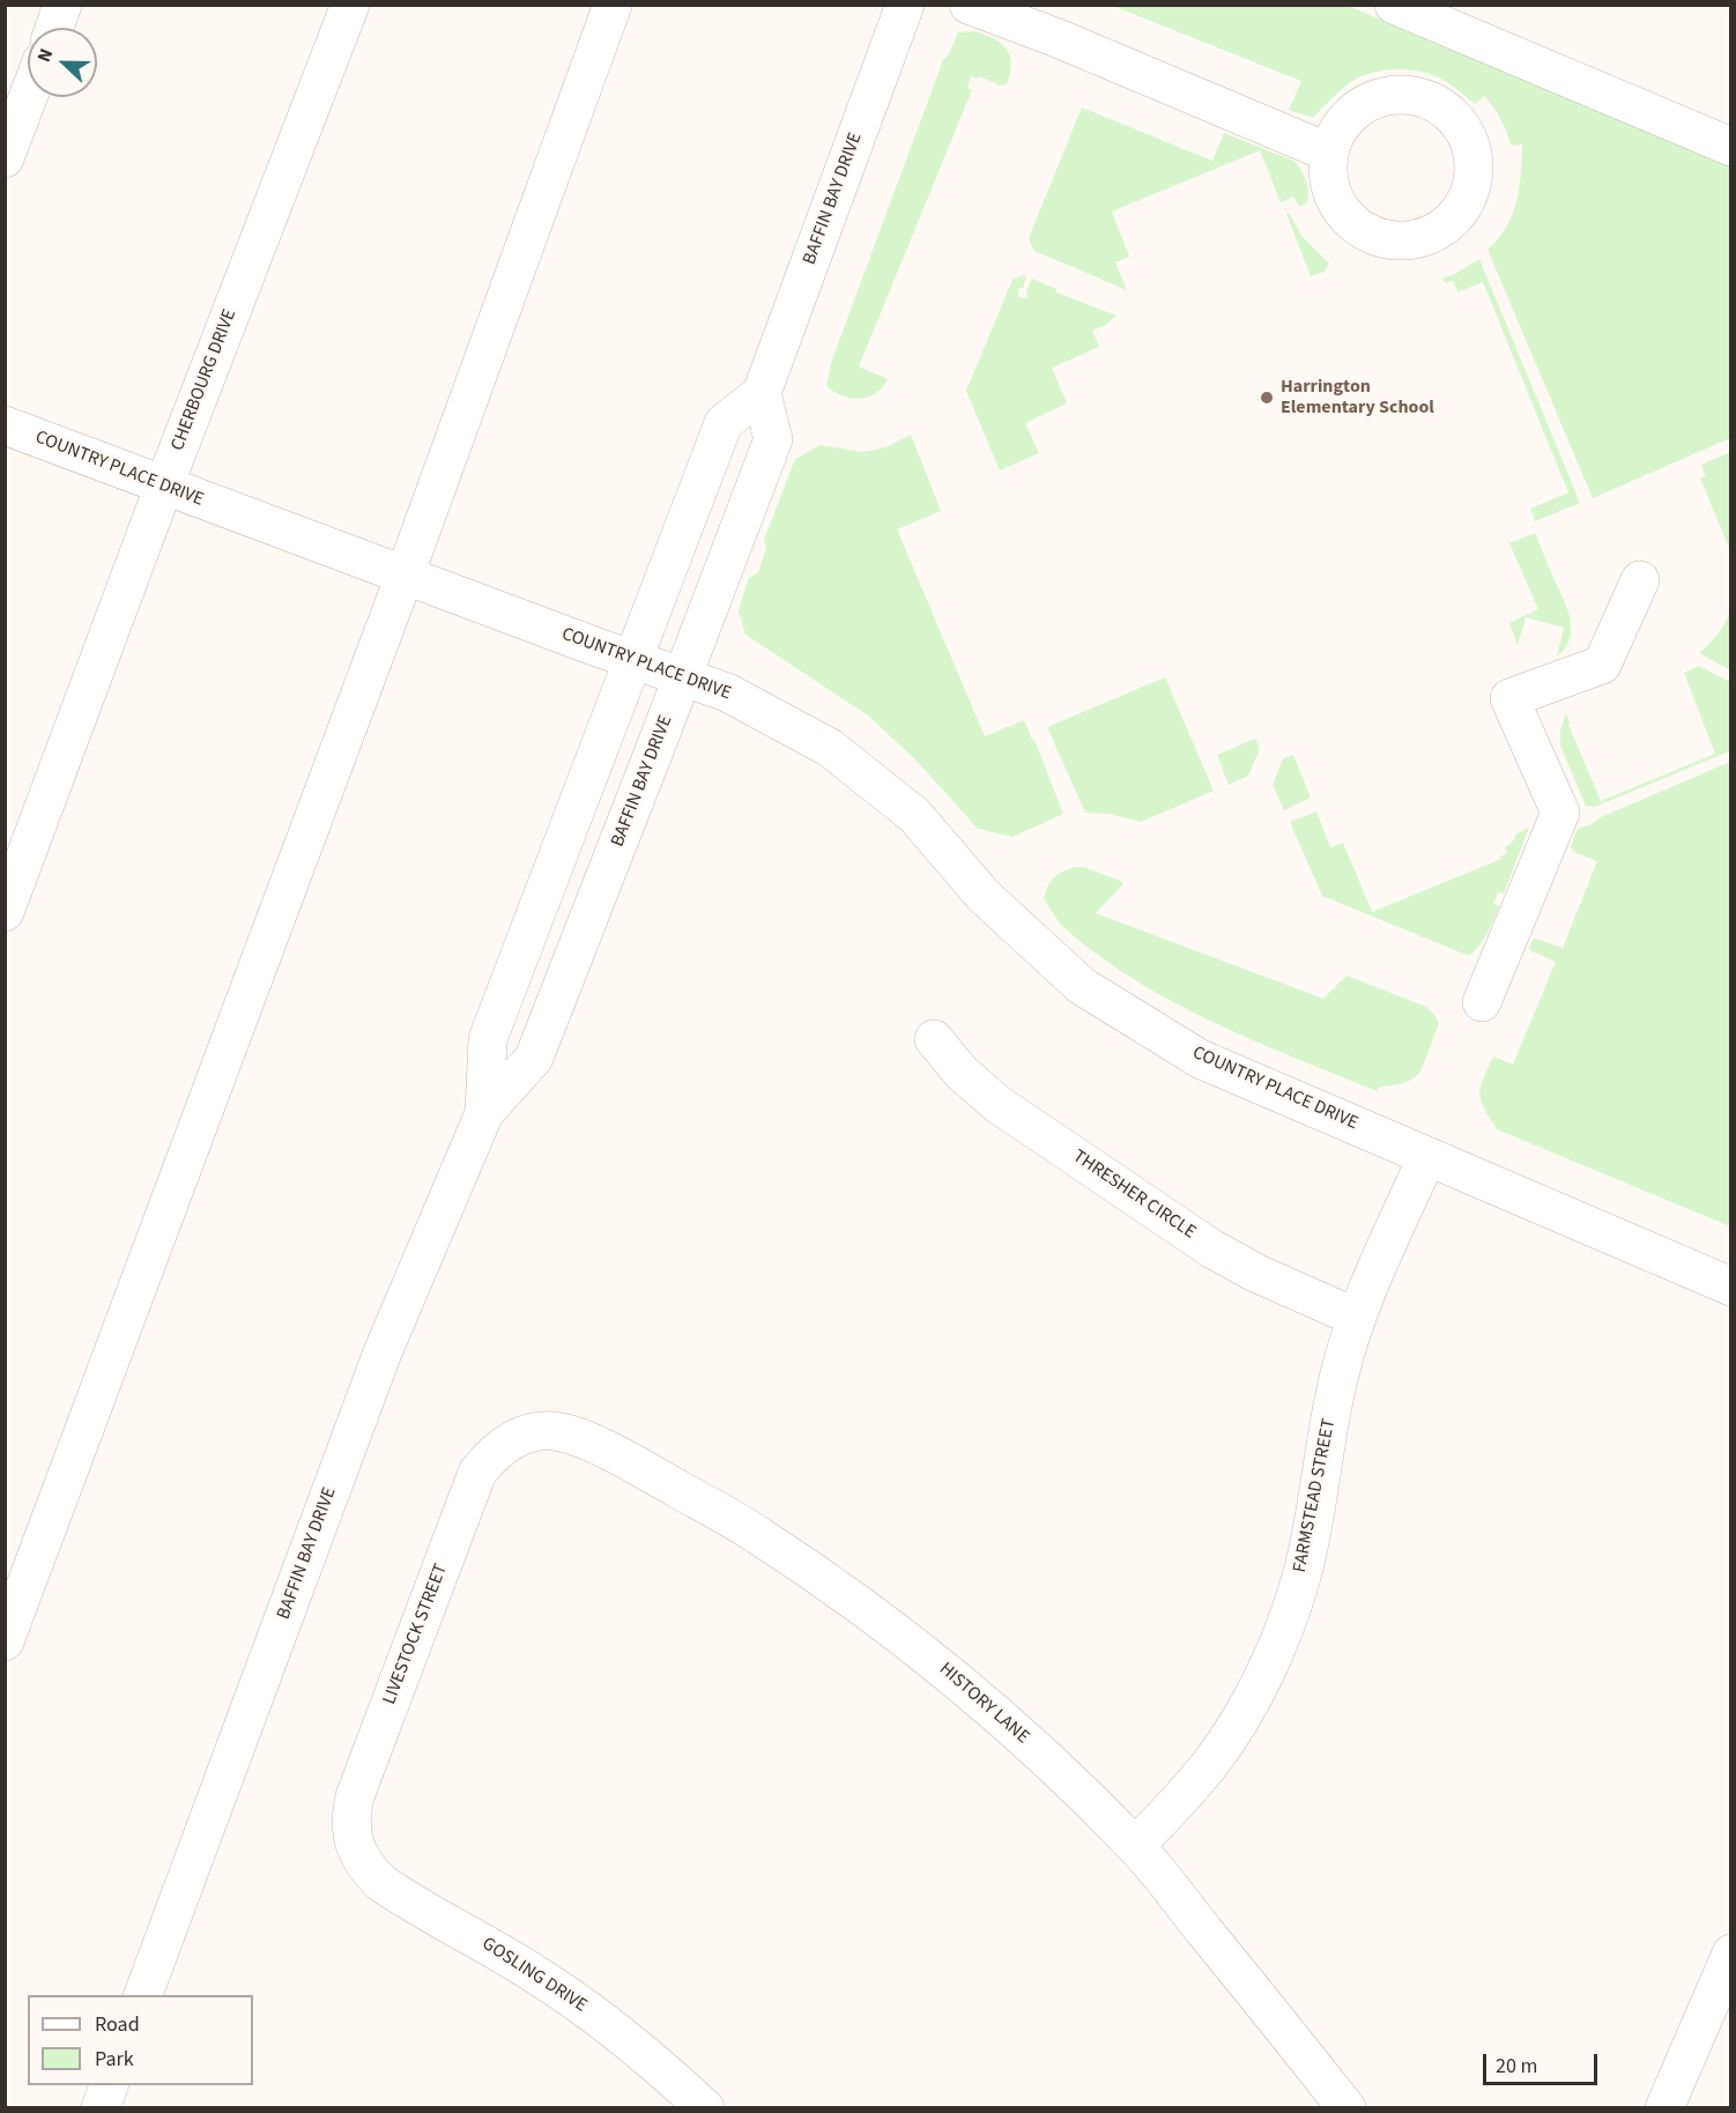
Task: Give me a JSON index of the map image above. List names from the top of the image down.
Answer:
{
  "streets": {
    "street": [
      "BAFFIN BAY DRIVE",
      "CHERBOURG DRIVE",
      "COUNTRY PLACE DRIVE",
      "THRESHER CIRCLE",
      "FARMSTEAD STREET",
      "LIVESTOCK STREET",
      "HISTORY LANE",
      "GOSLING DRIVE"
    ]
  },
  "crossings": [
    ["BAFFIN BAY DRIVE", "COUNTRY PLACE DRIVE"],
    ["CHERBOURG DRIVE", "COUNTRY PLACE DRIVE"],
    ["COUNTRY PLACE DRIVE", "FARMSTEAD STREET"],
    ["THRESHER CIRCLE", "FARMSTEAD STREET"],
    ["FARMSTEAD STREET", "HISTORY LANE"],
    ["LIVESTOCK STREET", "HISTORY LANE"],
    ["LIVESTOCK STREET", "GOSLING DRIVE"]
  ],
  "places": ["Harrington Elementary School"],
  "legend": ["Road", "Park"],
  "scale_bar": "20 m",
  "north": "left"
}
